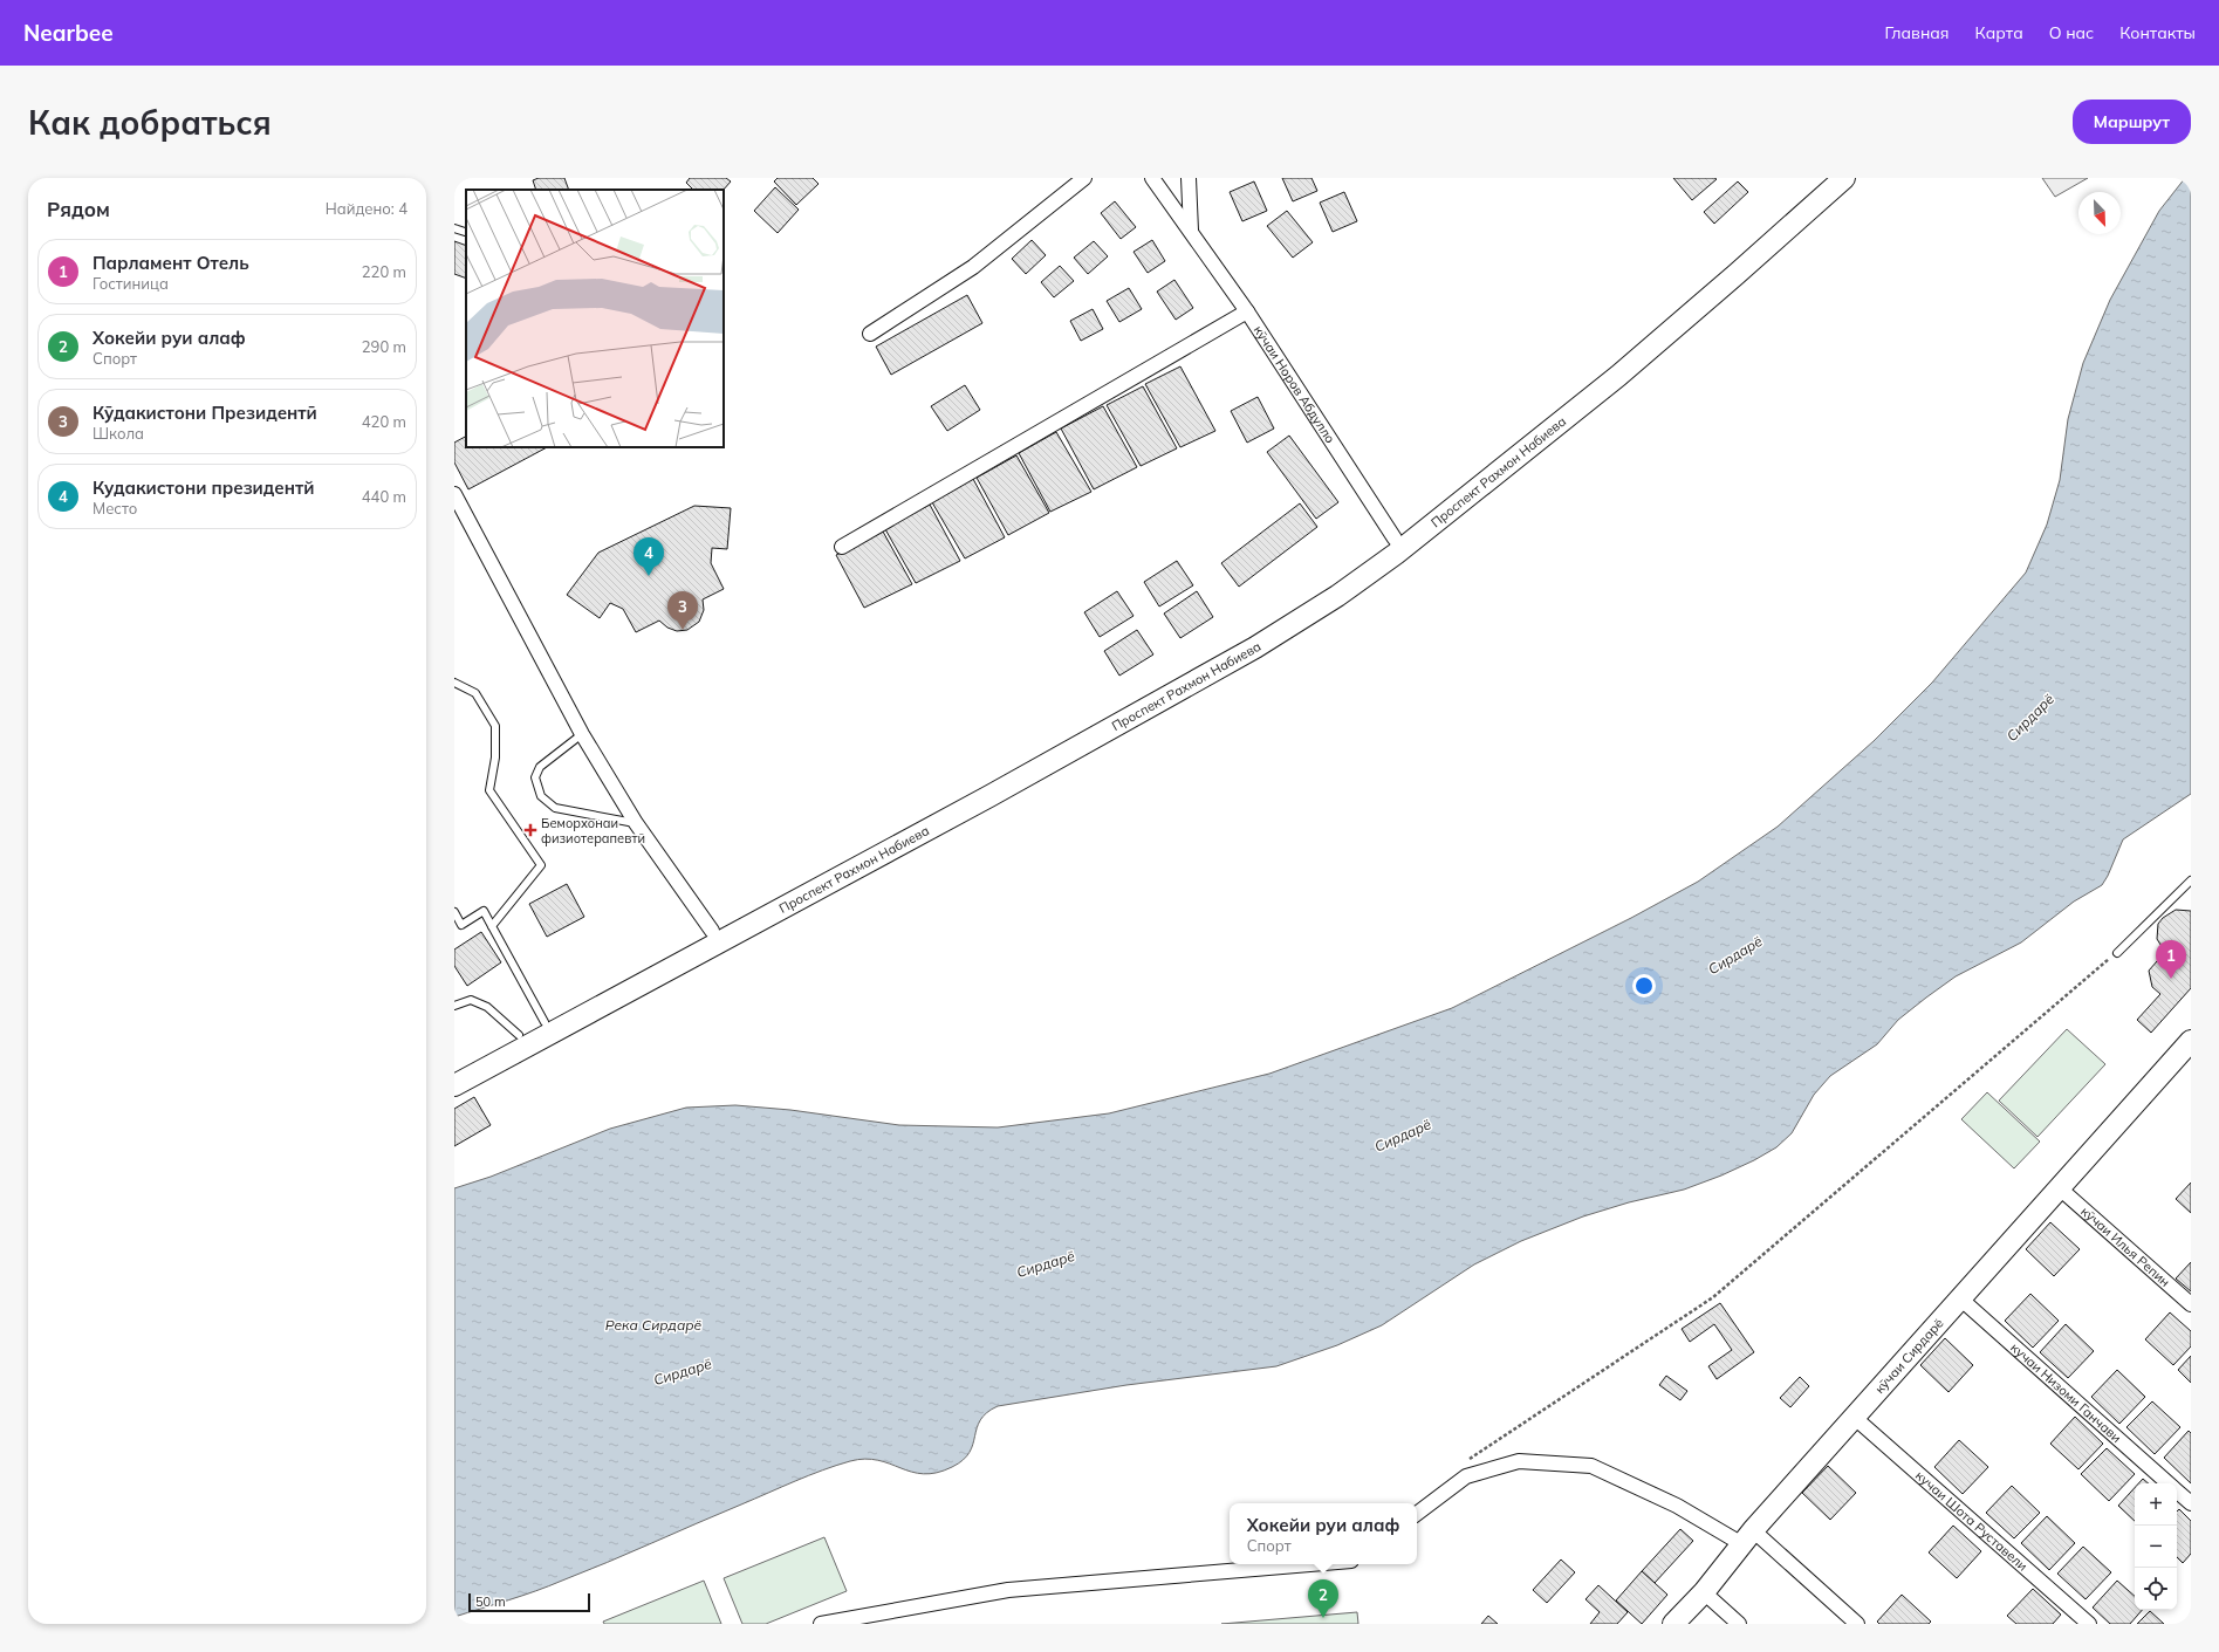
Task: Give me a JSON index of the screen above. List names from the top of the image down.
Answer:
{
  "streets": {
    "main road": ["Проспект Рахмон Набиева", "кӯчаи Сирдарё"],
    "street": [
      "кӯчаи Норов Абдулло",
      "кӯчаи Илья Репин",
      "кучаи Низоми Ганчави",
      "кучаи Шота Руставели"
    ]
  },
  "crossings": [
    ["кӯчаи Норов Абдулло", "Проспект Рахмон Набиева"],
    ["кӯчаи Илья Репин", "кӯчаи Сирдарё"],
    ["кӯчаи Сирдарё", "кучаи Низоми Ганчави"],
    ["кӯчаи Сирдарё", "кучаи Шота Руставели"]
  ],
  "water": ["Сирдарё", "Река Сирдарё"],
  "places": {
    "health": ["Беморхонаи физиотерапевтӣ"]
  },
  "scale_bar": "50 m",
  "north": "bottom right",
  "page": {
    "header": "Nearbee",
    "nav": [
      "Главная",
      "Карта",
      "О нас",
      "Контакты"
    ],
    "buttons": "Маршрут",
    "title": "Как добраться",
    "heading": ["Рядом", "Найдено: 4"],
    "list": [
      {
        "mark": "1",
        "name": "Парламент Отель",
        "note": "Гостиница",
        "value": "220 m"
      },
      {
        "mark": "2",
        "name": "Хокейи руи алаф",
        "note": "Спорт",
        "value": "290 m"
      },
      {
        "mark": "3",
        "name": "Кӯдакистони Президентӣ",
        "note": "Школа",
        "value": "420 m"
      },
      {
        "mark": "4",
        "name": "Кудакистони президентй",
        "note": "Место",
        "value": "440 m"
      }
    ],
    "pins": [
      "4",
      "3",
      "1",
      "2"
    ],
    "map_buttons": ["+", "−"],
    "popup": ["Хокейи руи алаф", "Спорт"],
    "scale": "50 m"
  }
}
